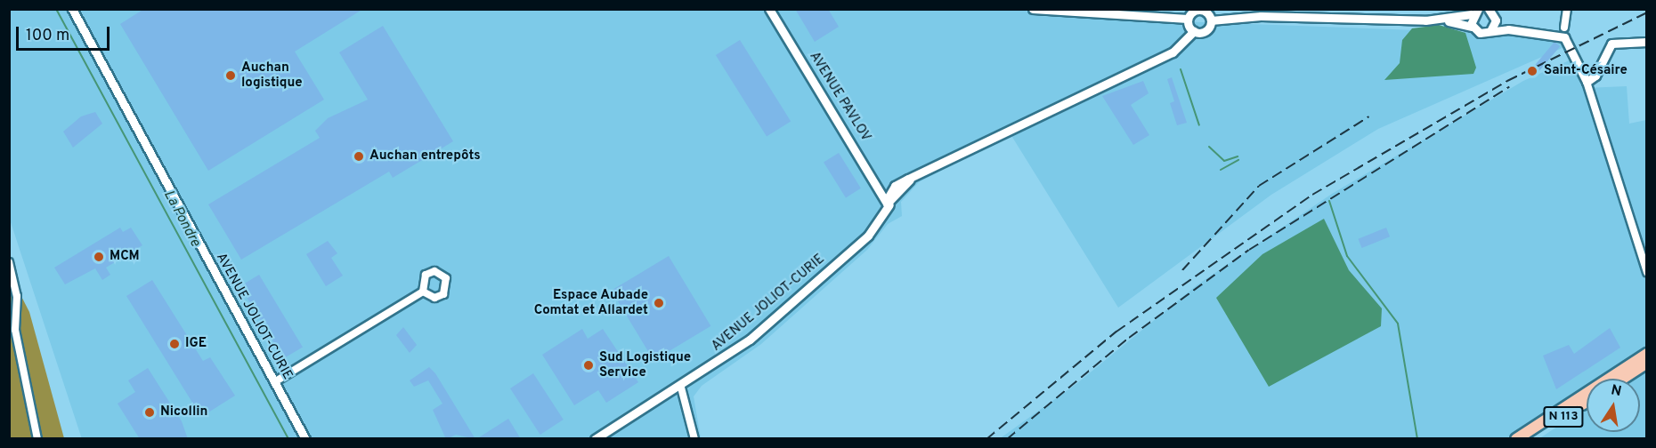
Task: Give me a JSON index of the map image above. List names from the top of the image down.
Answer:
{
  "streets": {
    "main road": ["N 113"],
    "street": ["AVENUE PAVLOV", "AVENUE JOLIOT-CURIE"]
  },
  "crossings": [
    ["AVENUE PAVLOV", "AVENUE JOLIOT-CURIE"]
  ],
  "water": ["La Pondre"],
  "places": [
    "Saint-Césaire",
    "Auchan logistique",
    "Auchan entrepôts",
    "MCM",
    "Espace Aubade Comtat et Allardet",
    "IGE",
    "Sud Logistique Service",
    "Nicollin"
  ],
  "scale_bar": "100 m",
  "north": "top"
}
